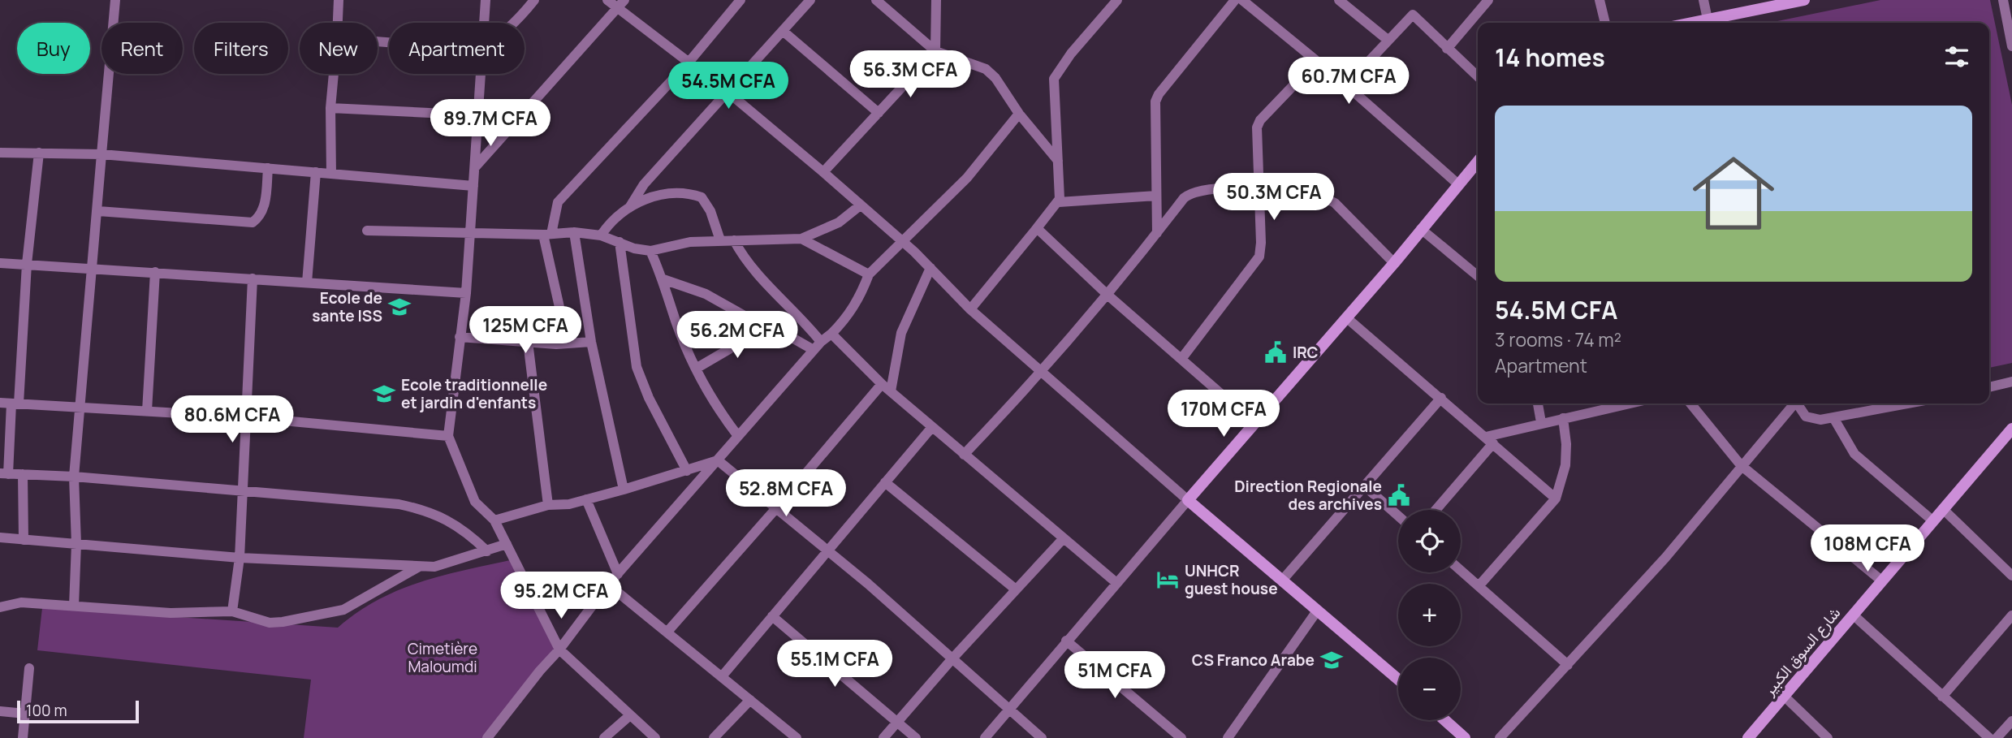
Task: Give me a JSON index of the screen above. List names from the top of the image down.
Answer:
{
  "streets": {
    "street": ["شارع السوق الكبير"]
  },
  "parks": ["Cimetière Maloumdi"],
  "places": {
    "school or university": ["Ecole de sante ISS", "Ecole traditionnelle et jardin d'enfants", "CS Franco Arabe"],
    "public building": ["IRC", "Direction Regionale des archives"],
    "hotel": ["UNHCR guest house"]
  },
  "scale_bar": "100 m",
  "page": {
    "chip": [
      "Buy",
      "Rent",
      "Filters",
      "New",
      "Apartment"
    ],
    "heading": "14 homes",
    "price": [
      "56.3M CFA",
      "60.7M CFA",
      "54.5M CFA",
      "89.7M CFA",
      "50.3M CFA",
      "125M CFA",
      "56.2M CFA",
      "170M CFA",
      "80.6M CFA",
      "52.8M CFA",
      "108M CFA",
      "95.2M CFA",
      "55.1M CFA",
      "51M CFA"
    ],
    "list": [
      {
        "name": "54.5M CFA",
        "note": "3 rooms · 74 m² · Apartment"
      }
    ],
    "map_buttons": ["+", "−"],
    "scale": "100 m"
  }
}
